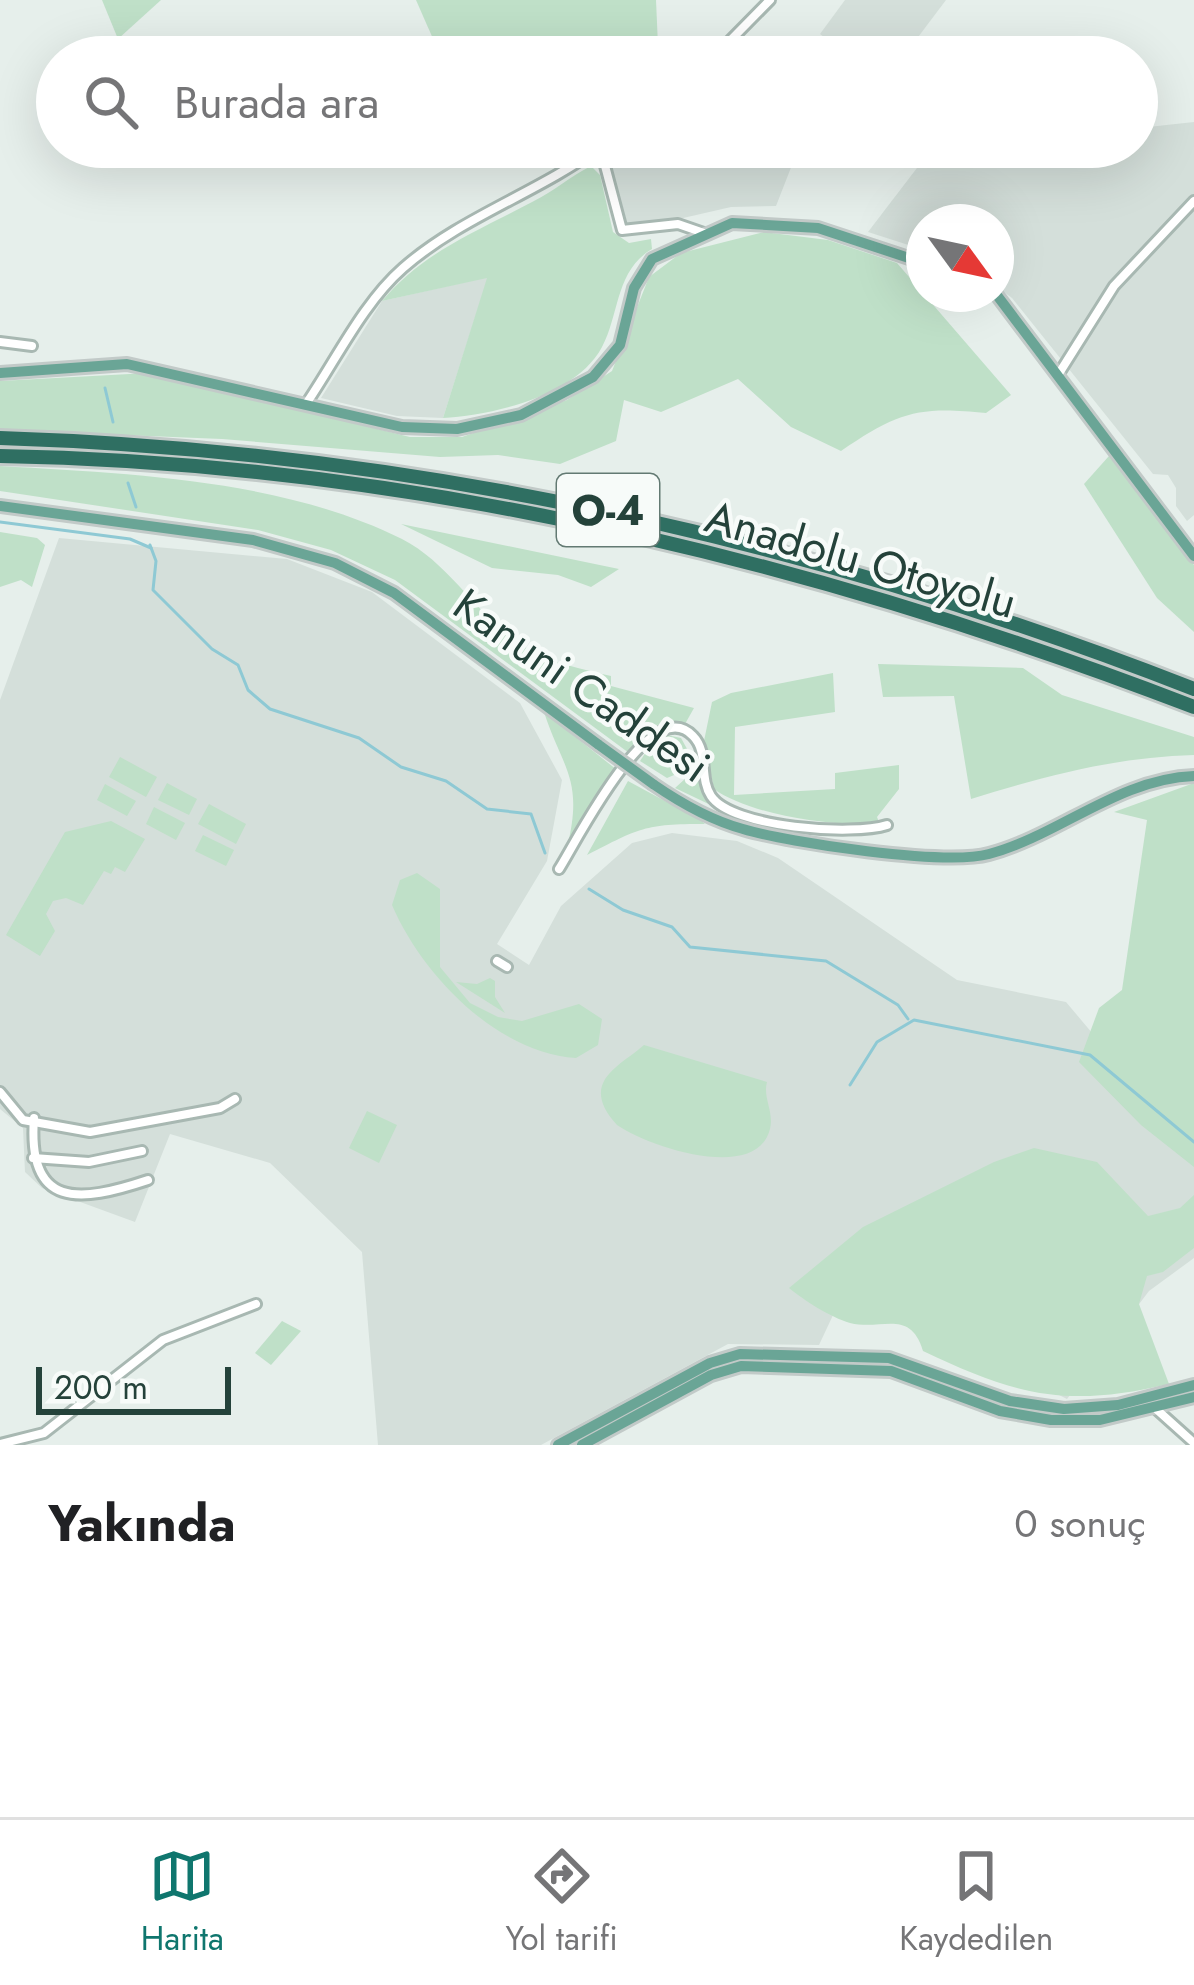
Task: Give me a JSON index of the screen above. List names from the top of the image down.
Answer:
{
  "streets": {
    "highway": ["O-4", "Anadolu Otoyolu"],
    "main road": ["Kanuni Caddesi"]
  },
  "scale_bar": "200 m",
  "north": "bottom right",
  "page": {
    "search": "Burada ara",
    "scale": "200 m",
    "heading": ["Yakında", "0 sonuç"],
    "nav": ["Harita", "Yol tarifi", "Kaydedilen"]
  }
}
